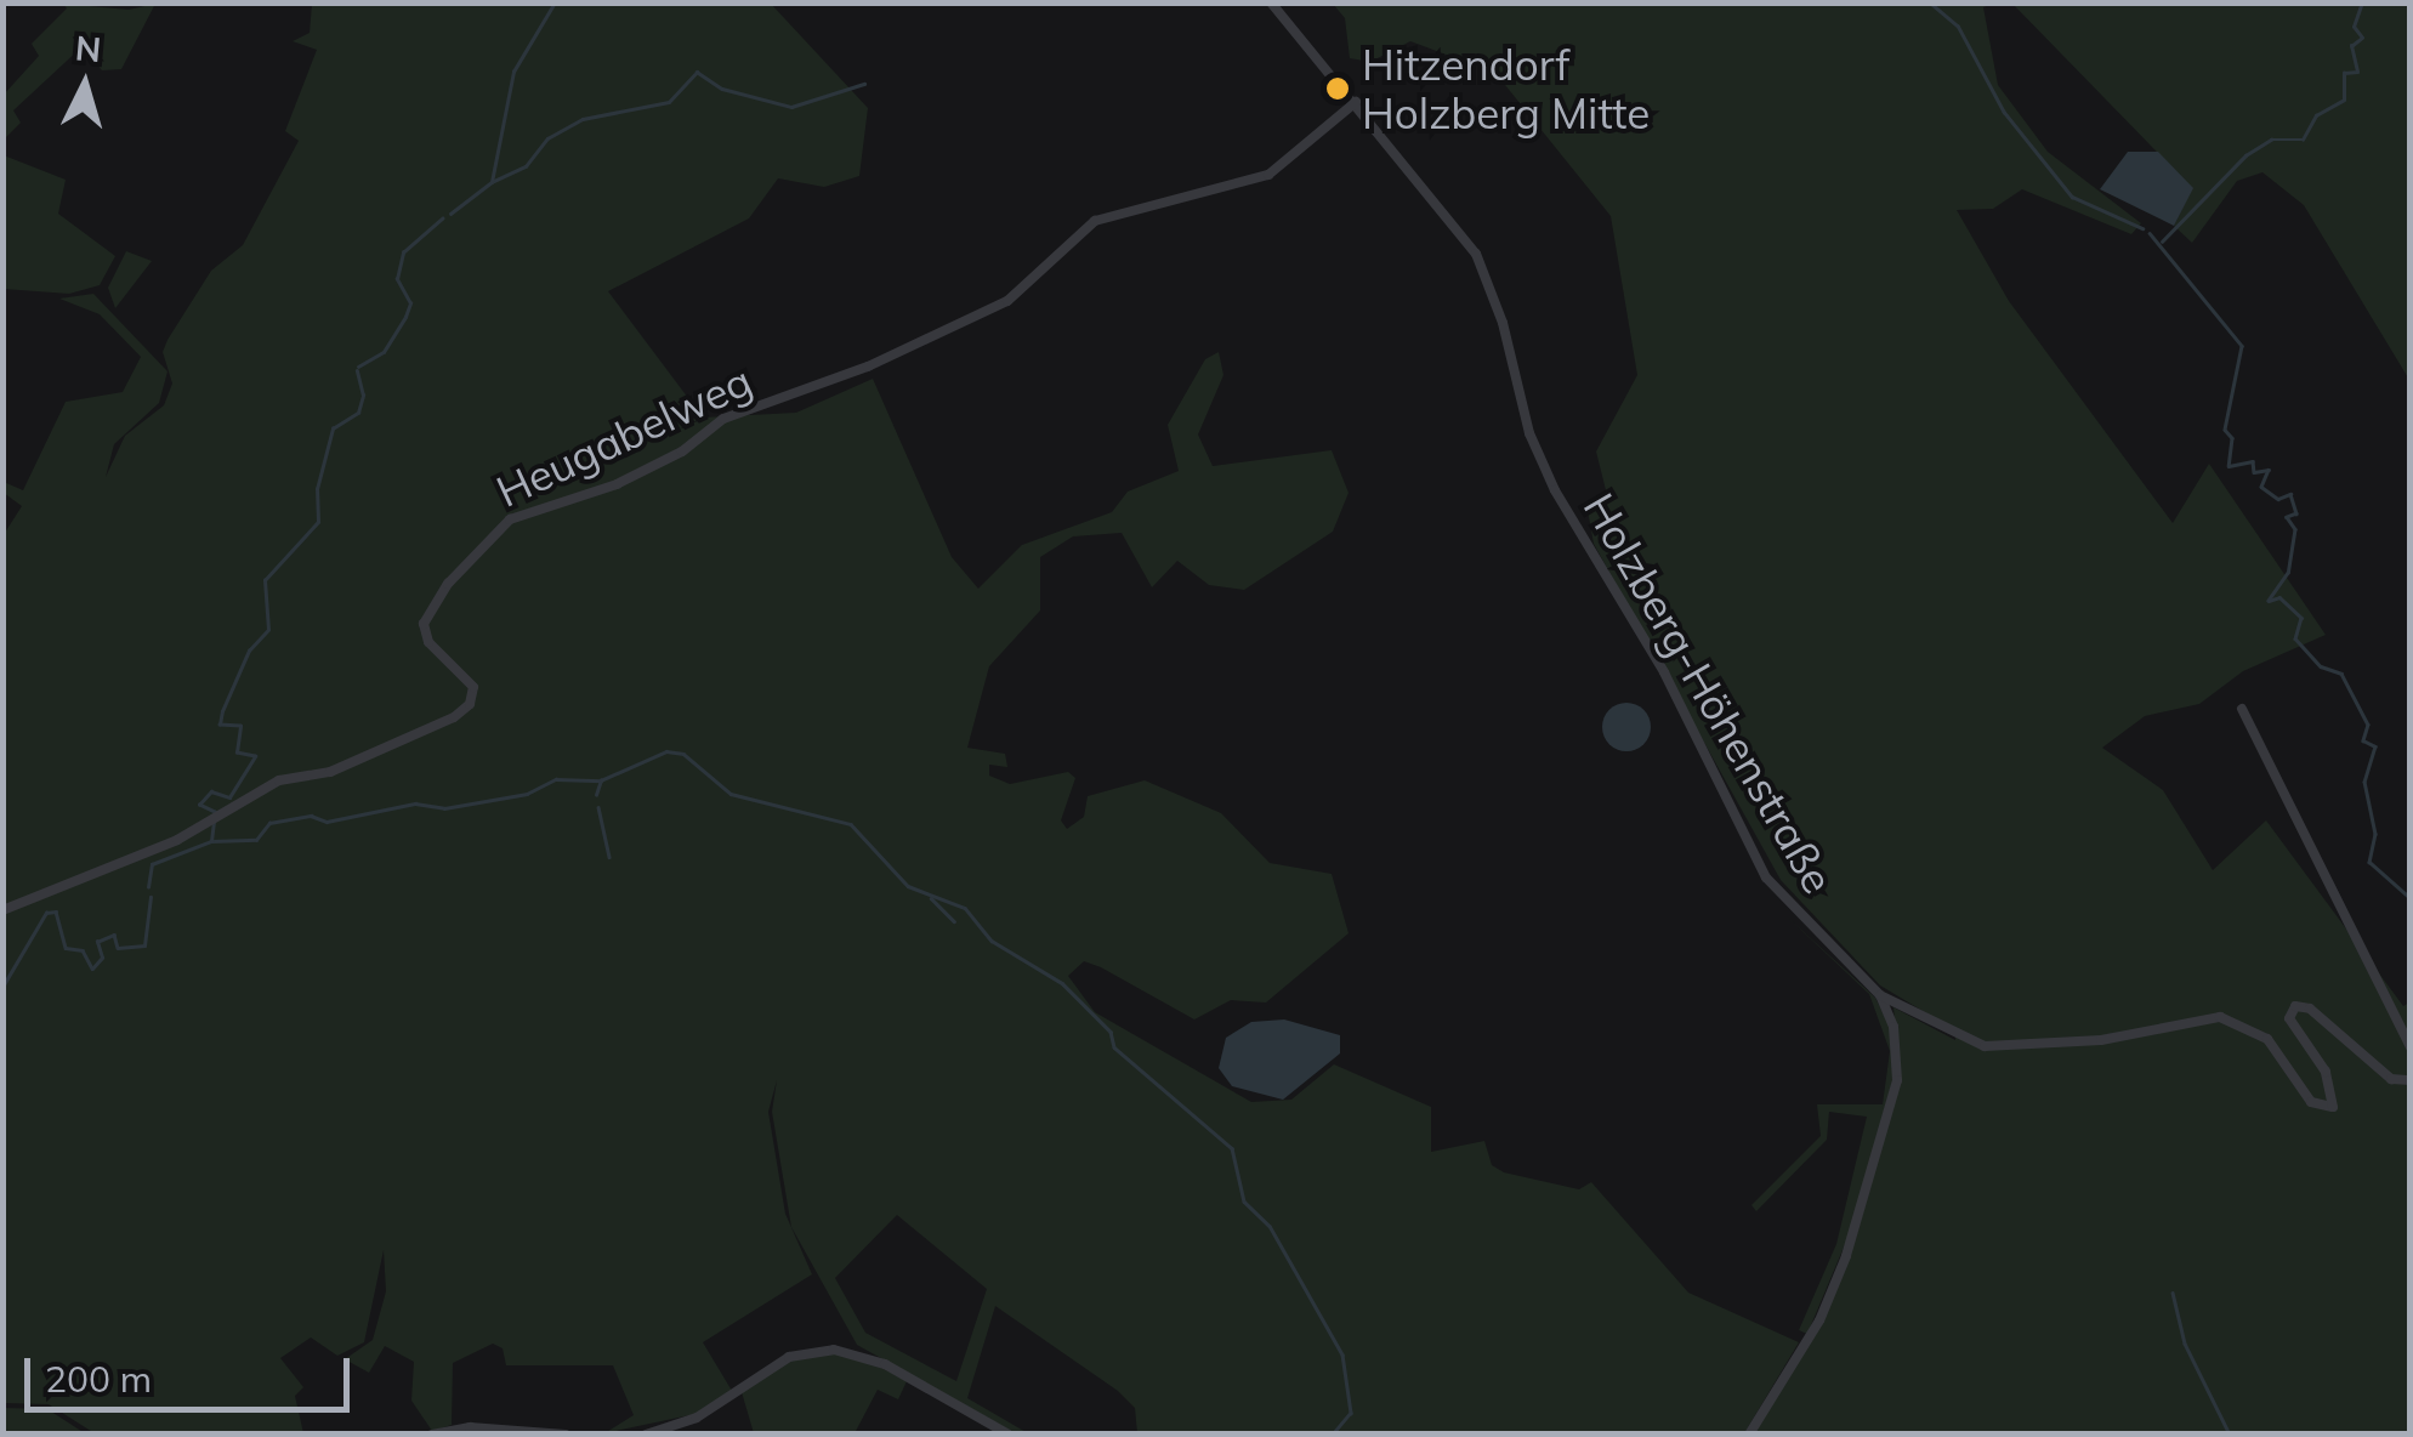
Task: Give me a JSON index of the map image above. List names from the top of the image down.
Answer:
{
  "streets": {
    "street": ["Heugabelweg", "Holzberg-Höhenstraße"]
  },
  "crossings": [
    ["Heugabelweg", "Holzberg-Höhenstraße"]
  ],
  "places": ["Hitzendorf Holzberg Mitte"],
  "scale_bar": "200 m",
  "north": "top"
}
